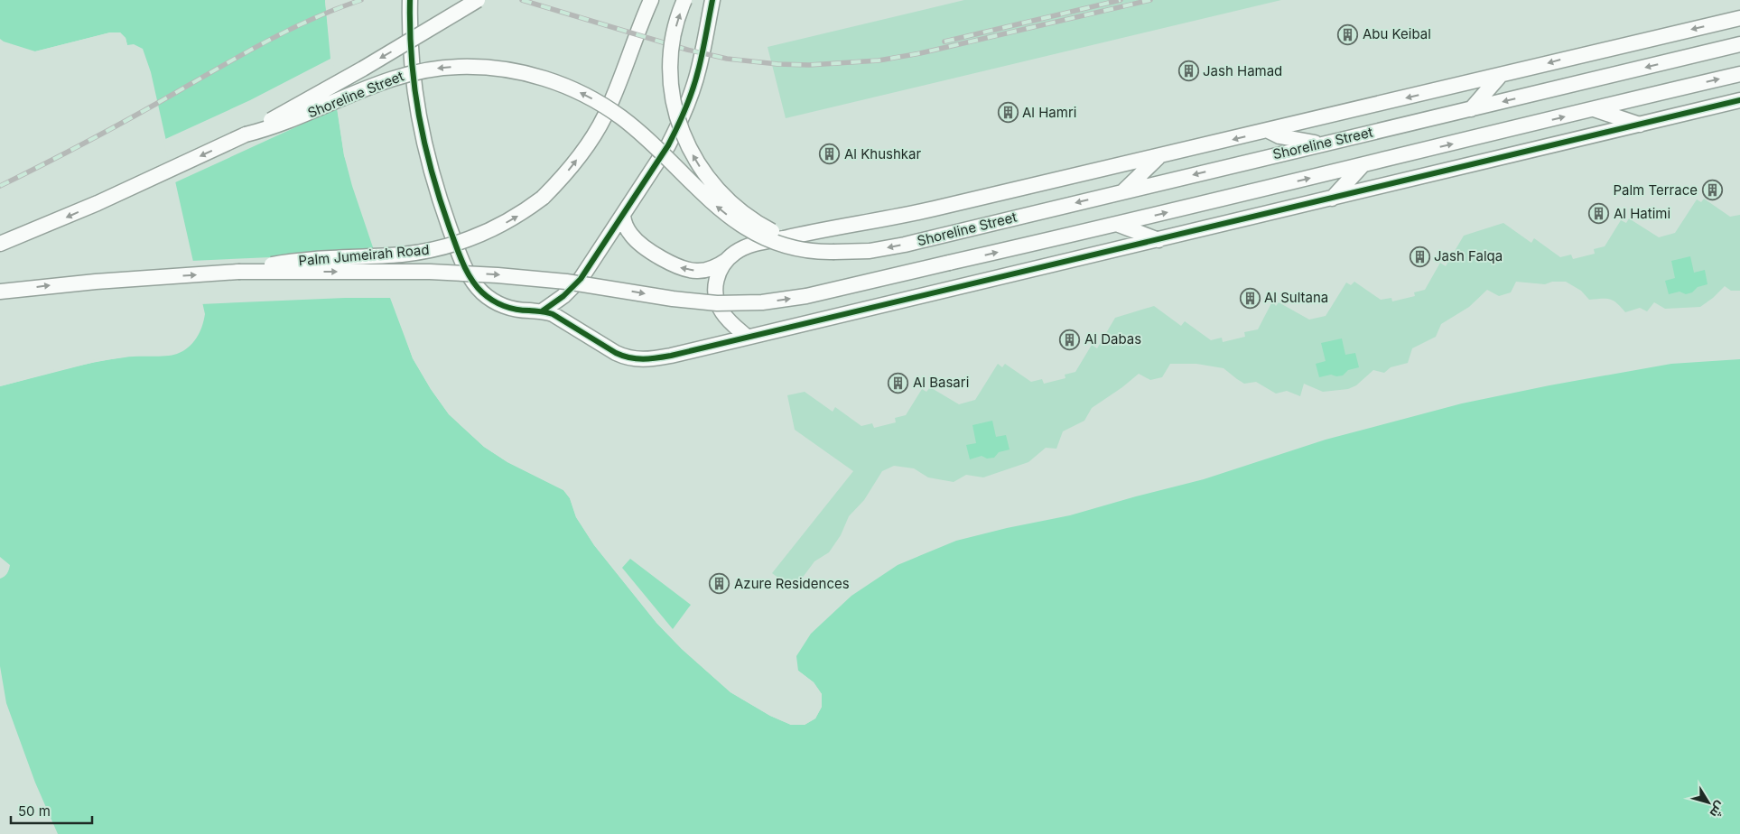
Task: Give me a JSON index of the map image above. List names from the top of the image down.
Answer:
{
  "streets": {
    "main road": ["Shoreline Street", "Palm Jumeirah Road"]
  },
  "crossings": [
    ["Shoreline Street", "Palm Jumeirah Road"]
  ],
  "places": {
    "building": [
      "Abu Keibal",
      "Jash Hamad",
      "Al Hamri",
      "Al Khushkar",
      "Palm Terrace",
      "Al Hatimi",
      "Jash Falqa",
      "Al Sultana",
      "Al Dabas",
      "Al Basari",
      "Azure Residences"
    ]
  },
  "scale_bar": "50 m",
  "north": "bottom right"
}
